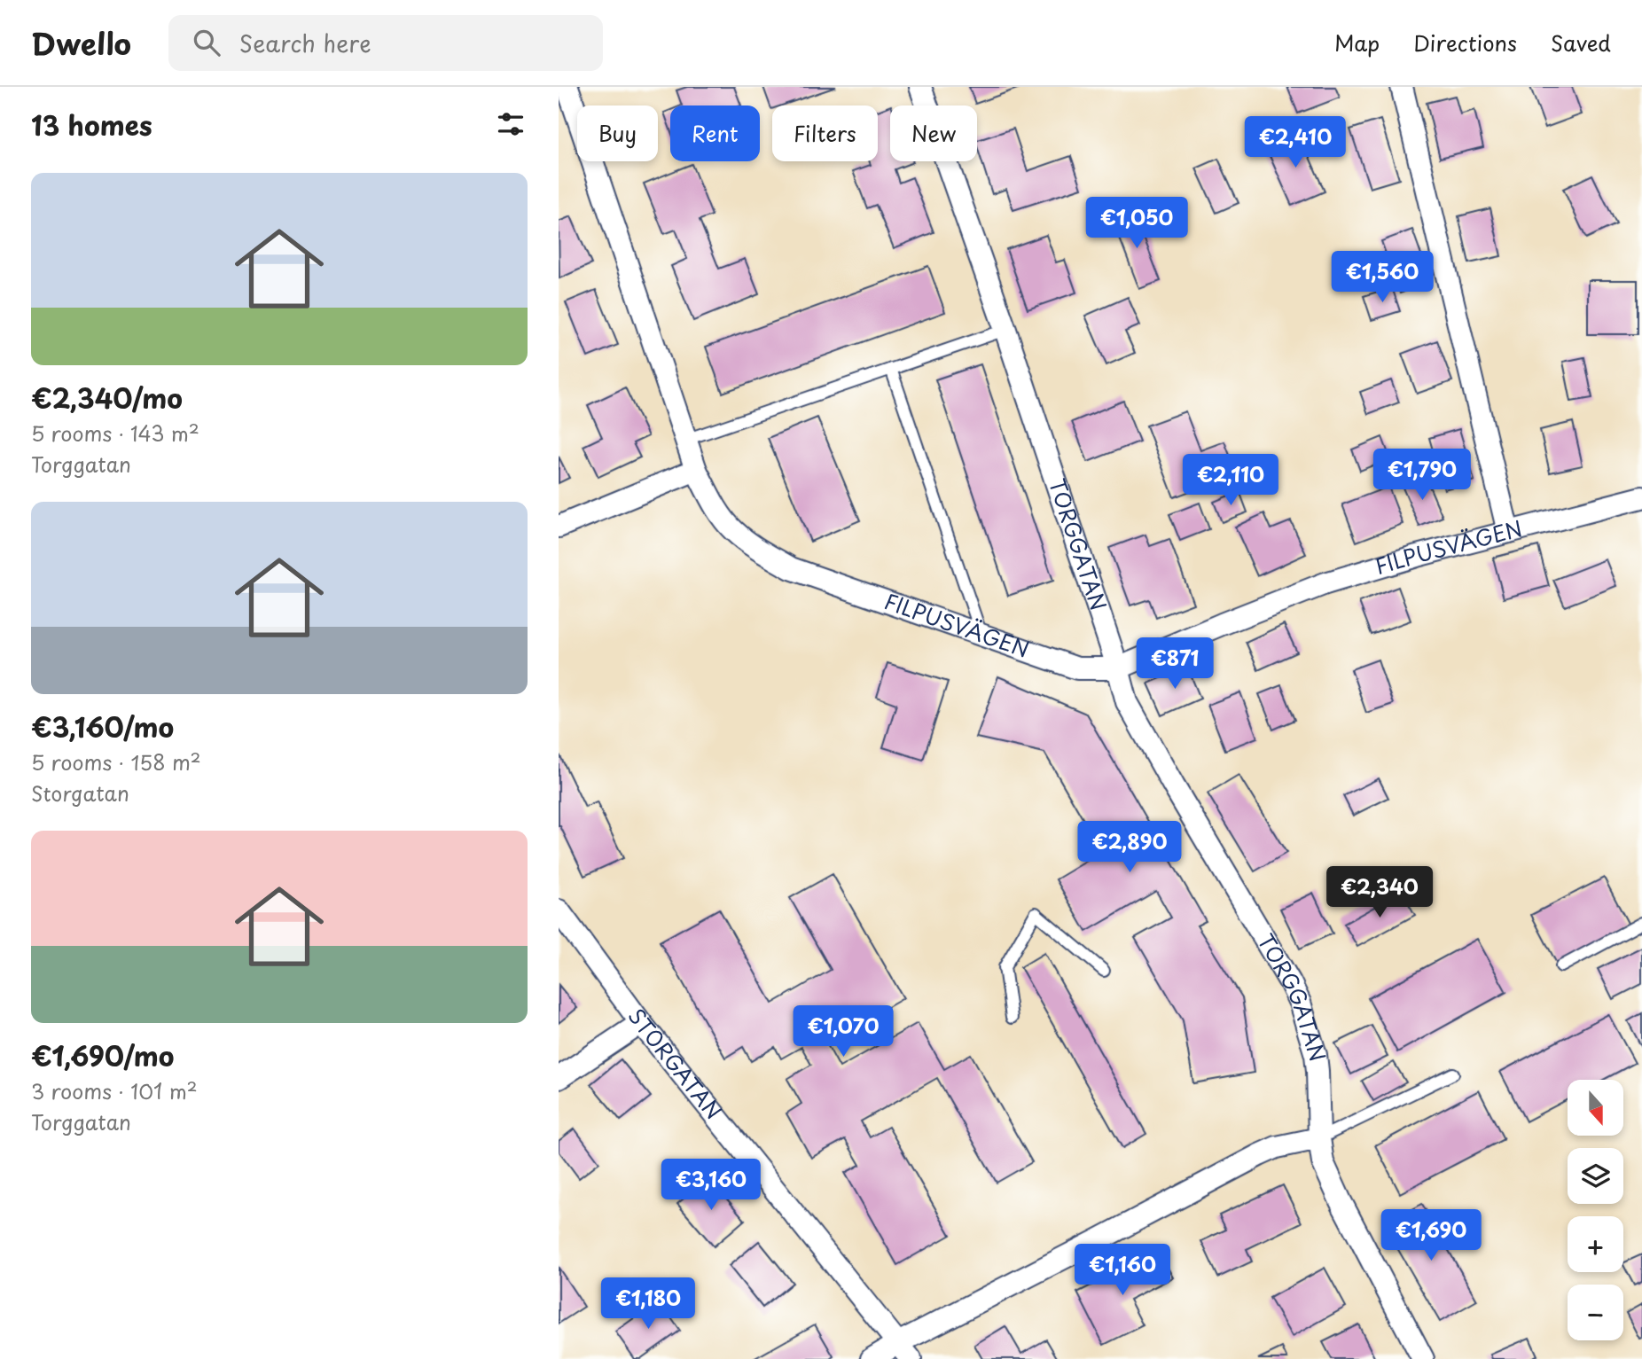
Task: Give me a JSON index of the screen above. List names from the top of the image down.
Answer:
{
  "streets": {
    "street": ["TORGGATAN", "FILPUSVÄGEN", "STORGATAN"]
  },
  "crossings": [
    ["TORGGATAN", "FILPUSVÄGEN"]
  ],
  "north": "bottom",
  "page": {
    "header": "Dwello",
    "search": "Search here",
    "nav": ["Map", "Directions", "Saved"],
    "heading": "13 homes",
    "chip": [
      "Buy",
      "Rent",
      "Filters",
      "New"
    ],
    "price": [
      "€2,410",
      "€1,050",
      "€1,560",
      "€1,790",
      "€2,110",
      "€871",
      "€2,890",
      "€2,340",
      "€1,070",
      "€3,160",
      "€1,690",
      "€1,160",
      "€1,180"
    ],
    "list": [
      {
        "name": "€2,340/mo",
        "note": "5 rooms · 143 m² · Torggatan"
      },
      {
        "name": "€3,160/mo",
        "note": "5 rooms · 158 m² · Storgatan"
      },
      {
        "name": "€1,690/mo",
        "note": "3 rooms · 101 m² · Torggatan"
      }
    ],
    "map_buttons": ["+", "−"]
  }
}
